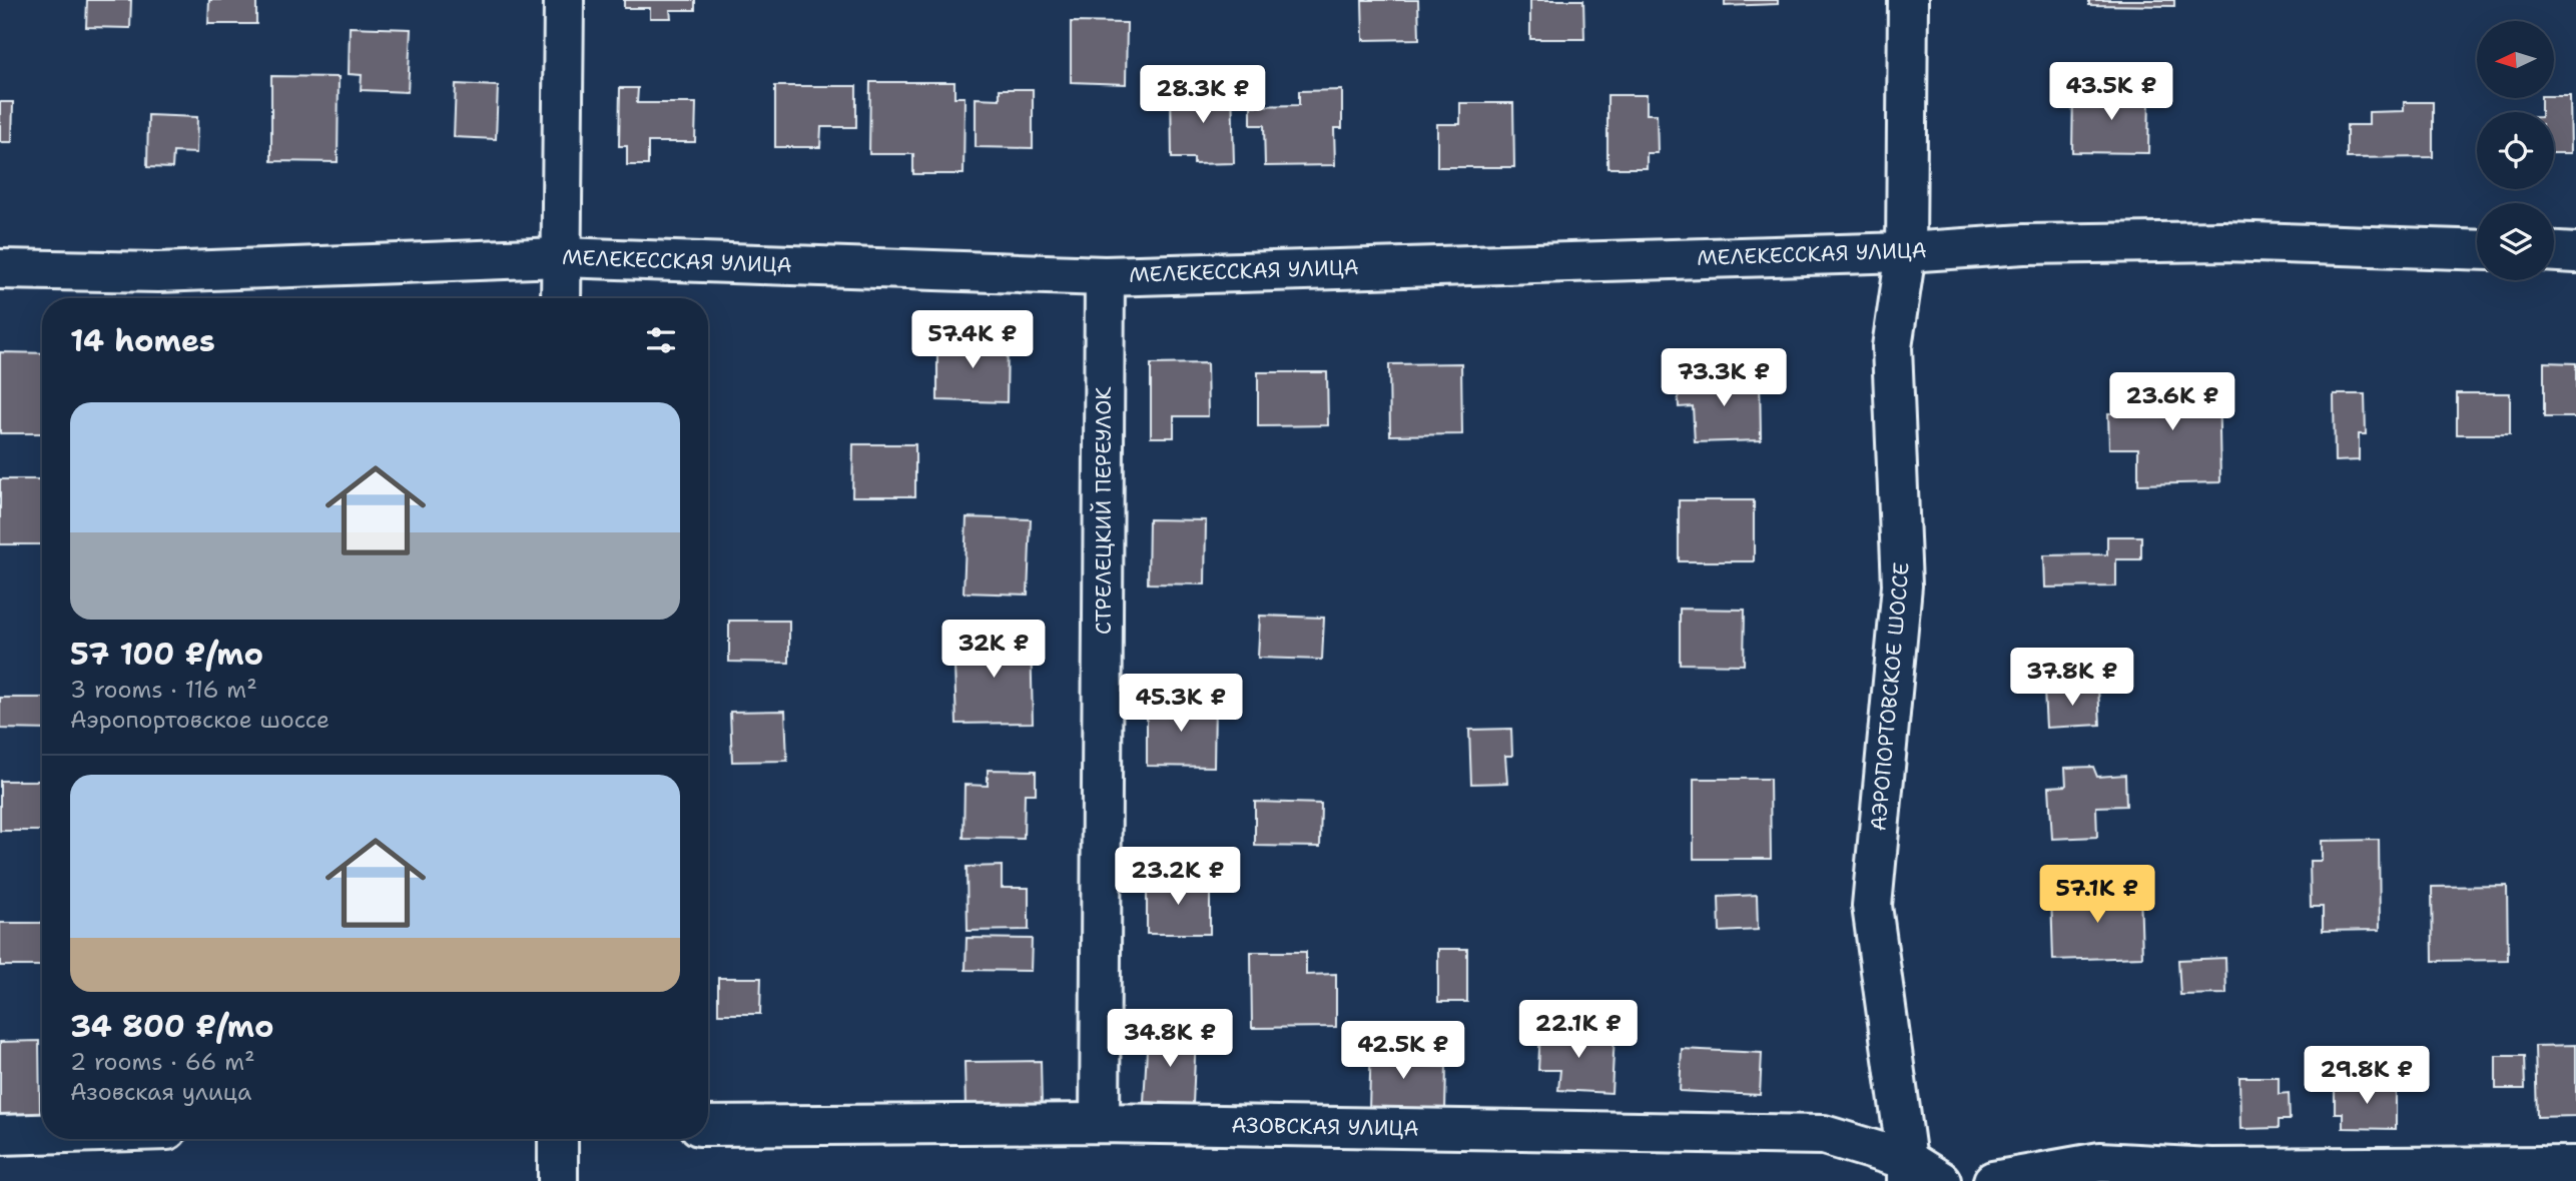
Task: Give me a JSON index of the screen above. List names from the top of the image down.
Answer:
{
  "streets": {
    "street": [
      "МЕЛЕКЕССКАЯ УЛИЦА",
      "СТРЕЛЕЦКИЙ ПЕРЕУЛОК",
      "АЭРОПОРТОВСКОЕ ШОССЕ",
      "АЗОВСКАЯ УЛИЦА"
    ]
  },
  "crossings": [
    ["МЕЛЕКЕССКАЯ УЛИЦА", "СТРЕЛЕЦКИЙ ПЕРЕУЛОК"],
    ["МЕЛЕКЕССКАЯ УЛИЦА", "АЭРОПОРТОВСКОЕ ШОССЕ"],
    ["СТРЕЛЕЦКИЙ ПЕРЕУЛОК", "АЗОВСКАЯ УЛИЦА"],
    ["АЭРОПОРТОВСКОЕ ШОССЕ", "АЗОВСКАЯ УЛИЦА"]
  ],
  "north": "left",
  "page": {
    "price": [
      "43.5K ₽",
      "28.3K ₽",
      "57.4K ₽",
      "73.3K ₽",
      "23.6K ₽",
      "32K ₽",
      "37.8K ₽",
      "45.3K ₽",
      "23.2K ₽",
      "57.1K ₽",
      "22.1K ₽",
      "34.8K ₽",
      "42.5K ₽",
      "29.8K ₽"
    ],
    "heading": "14 homes",
    "list": [
      {
        "name": "57 100 ₽/mo",
        "note": "3 rooms · 116 m² · Аэропортовское шоссе"
      },
      {
        "name": "34 800 ₽/mo",
        "note": "2 rooms · 66 m² · Азовская улица"
      }
    ]
  }
}
